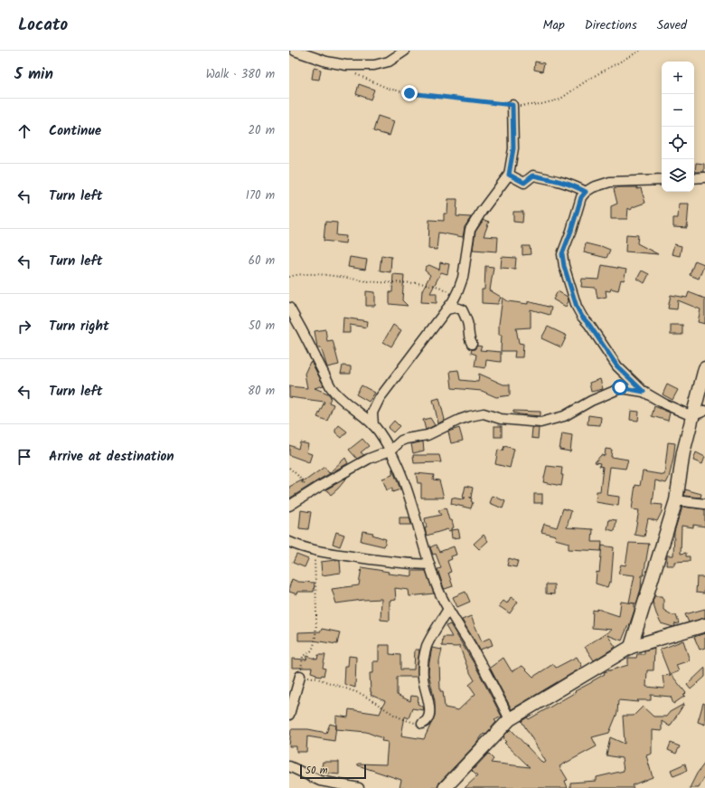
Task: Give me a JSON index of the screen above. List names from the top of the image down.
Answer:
{
  "scale_bar": "50 m",
  "page": {
    "header": "Locato",
    "nav": ["Map", "Directions", "Saved"],
    "heading": ["5 min", "Walk · 380 m"],
    "map_buttons": ["+", "−"],
    "list": [
      ["Continue", "20 m"],
      ["Turn left", "170 m"],
      ["Turn left", "60 m"],
      ["Turn right", "50 m"],
      ["Turn left", "80 m"],
      "Arrive at destination"
    ],
    "scale": "50 m"
  }
}
